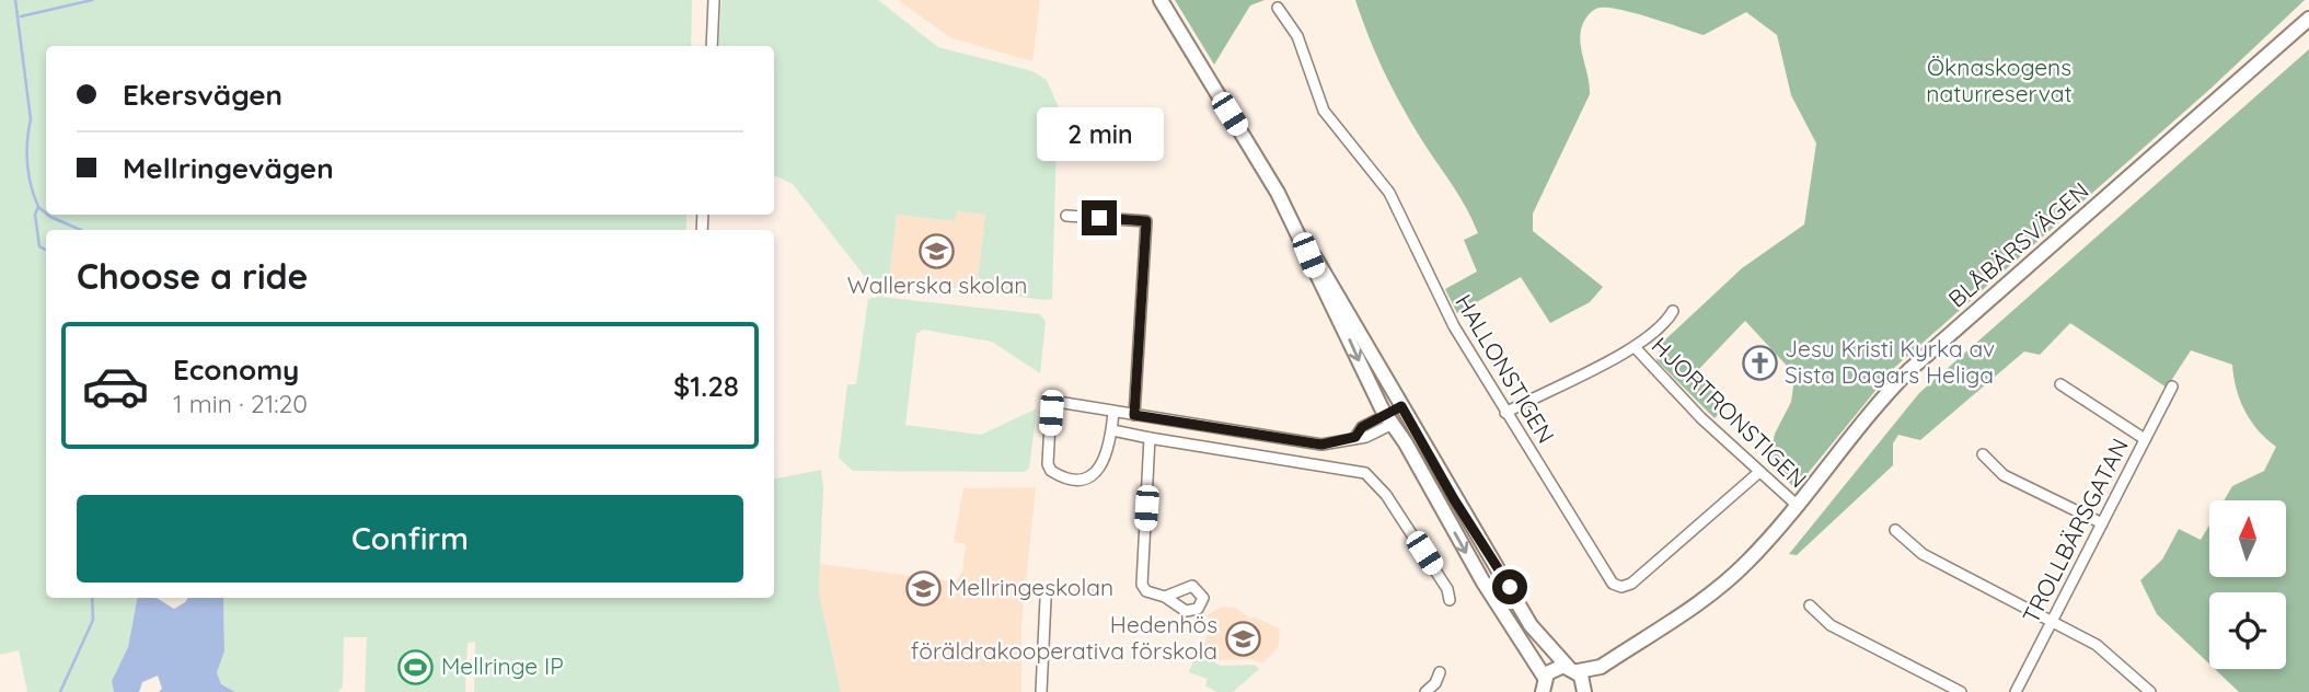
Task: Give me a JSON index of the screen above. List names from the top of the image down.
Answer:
{
  "streets": {
    "main road": ["BLÅBÄRSVÄGEN"],
    "street": ["HALLONSTIGEN", "HJORTRONSTIGEN", "TROLLBÄRSGATAN"]
  },
  "crossings": [
    ["BLÅBÄRSVÄGEN", "HJORTRONSTIGEN"],
    ["HALLONSTIGEN", "HJORTRONSTIGEN"]
  ],
  "parks": ["Öknaskogens naturreservat"],
  "places": {
    "school or university": ["Wallerska skolan", "Mellringeskolan", "Hedenhös föräldrakooperativa förskola"],
    "church": ["Jesu Kristi Kyrka av Sista Dagars Heliga"],
    "sports": ["Mellringe IP"]
  },
  "north": "top",
  "page": {
    "banner": ["Ekersvägen", "Mellringevägen"],
    "bubble": "2 min",
    "heading": "Choose a ride",
    "list": [
      {
        "name": "Economy",
        "note": "1 min · 21:20",
        "value": "$1.28"
      }
    ],
    "buttons": "Confirm"
  }
}
